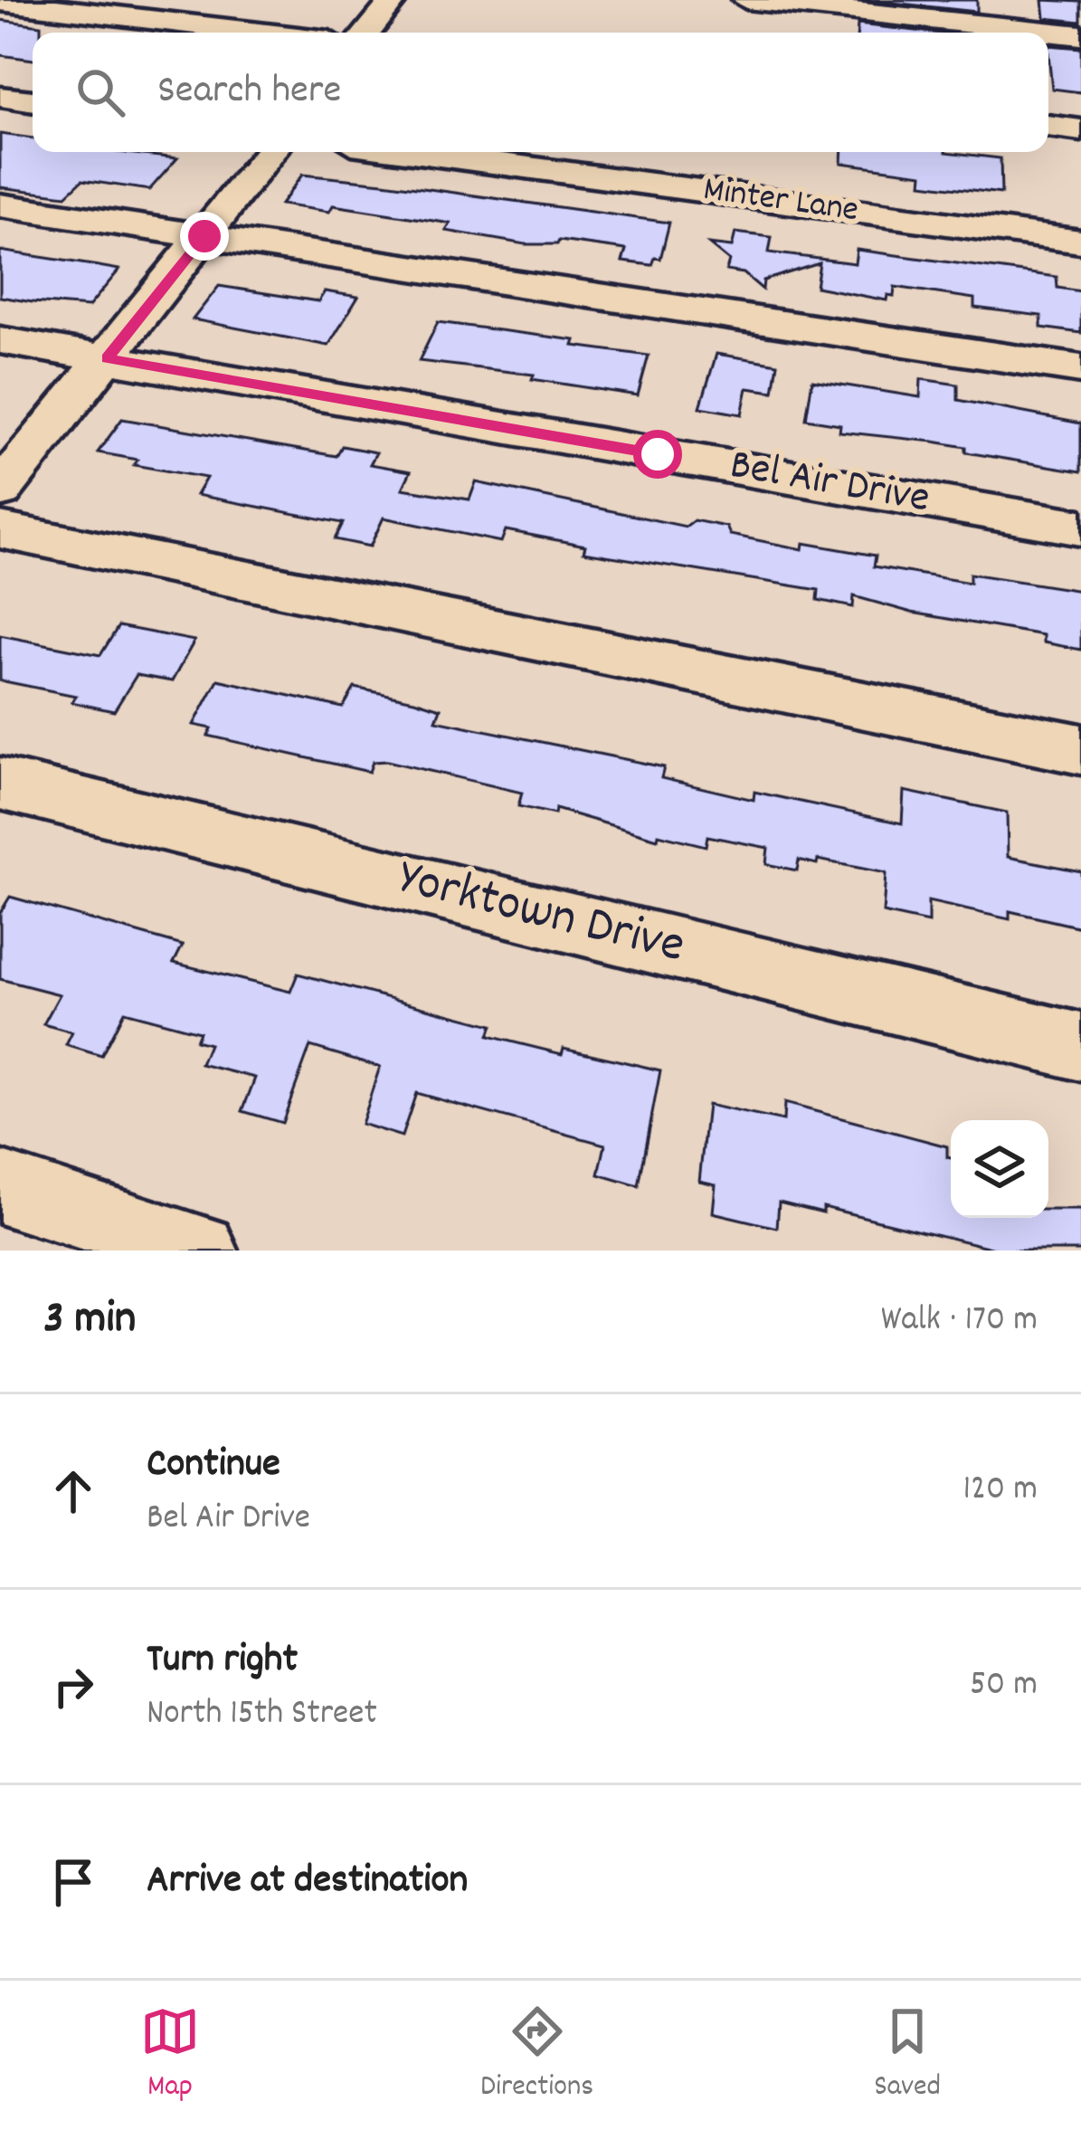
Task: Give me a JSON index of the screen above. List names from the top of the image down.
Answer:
{
  "streets": {
    "street": ["Minter Lane", "Bel Air Drive", "Yorktown Drive"]
  },
  "page": {
    "search": "Search here",
    "heading": ["3 min", "Walk · 170 m"],
    "list": [
      ["Continue", "Bel Air Drive", "120 m"],
      ["Turn right", "North 15th Street", "50 m"],
      "Arrive at destination"
    ],
    "nav": ["Map", "Directions", "Saved"]
  }
}
